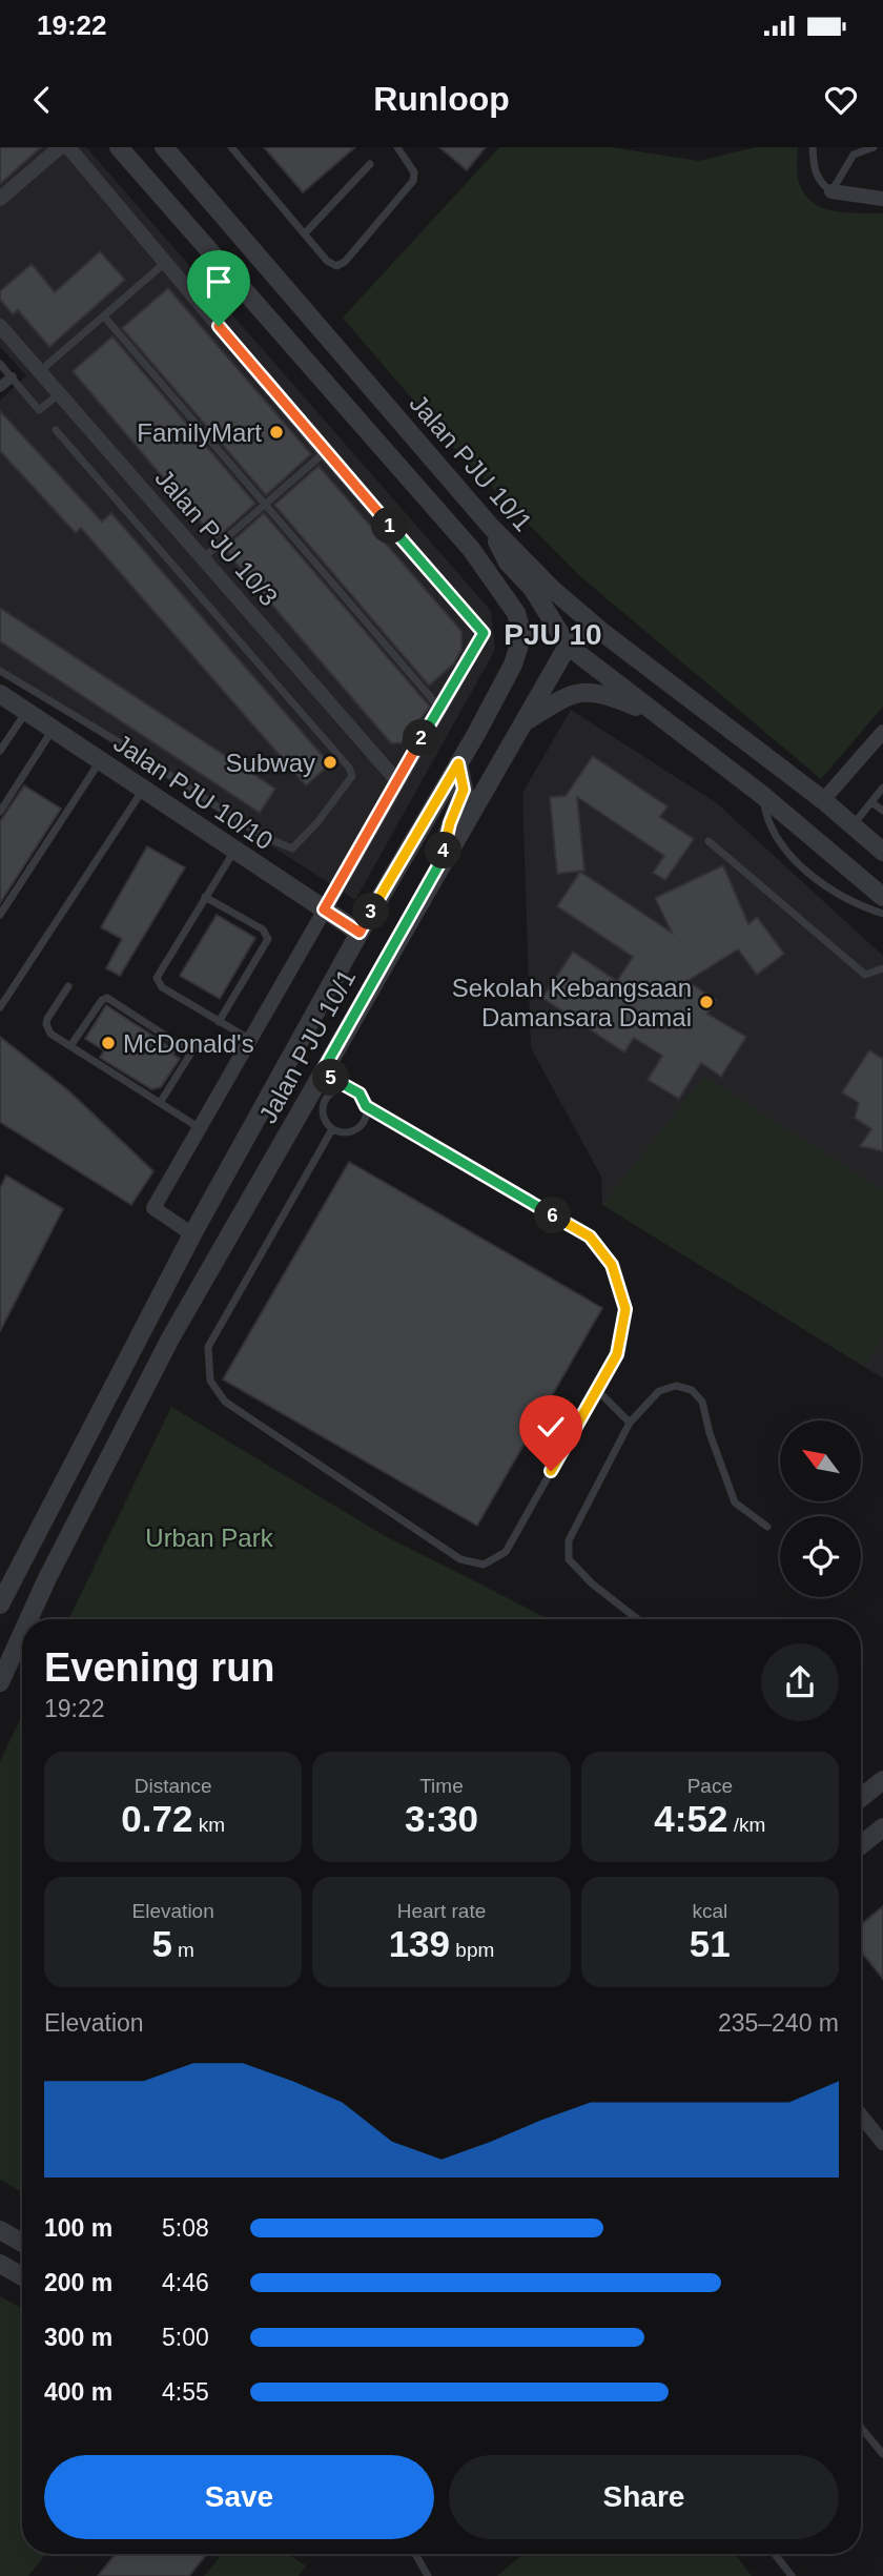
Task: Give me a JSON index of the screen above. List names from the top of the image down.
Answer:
{
  "streets": {
    "street": ["Jalan PJU 10/1", "Jalan PJU 10/3", "Jalan PJU 10/10"]
  },
  "crossings": [
    ["Jalan PJU 10/1", "Jalan PJU 10/10"]
  ],
  "districts": ["PJU 10"],
  "parks": ["Urban Park"],
  "places": [
    "FamilyMart",
    "Subway",
    "Sekolah Kebangsaan Damansara Damai",
    "McDonald's"
  ],
  "north": "top left",
  "page": {
    "status": "19:22",
    "header": "Runloop",
    "pins": [
      "1",
      "2",
      "4",
      "3",
      "5",
      "6"
    ],
    "heading": ["Evening run", "19:22"],
    "stats": [
      ["Distance", "0.72 km"],
      ["Time", "3:30"],
      ["Pace", "4:52 /km"],
      ["Elevation", "5 m"],
      ["Heart rate", "139 bpm"],
      ["kcal", "51"]
    ],
    "chart": ["Elevation", "235–240 m"],
    "list": [
      {
        "name": "100 m",
        "note": "5:08"
      },
      {
        "name": "200 m",
        "note": "4:46"
      },
      {
        "name": "300 m",
        "note": "5:00"
      },
      {
        "name": "400 m",
        "note": "4:55"
      }
    ],
    "buttons": ["Save", "Share"]
  }
}
